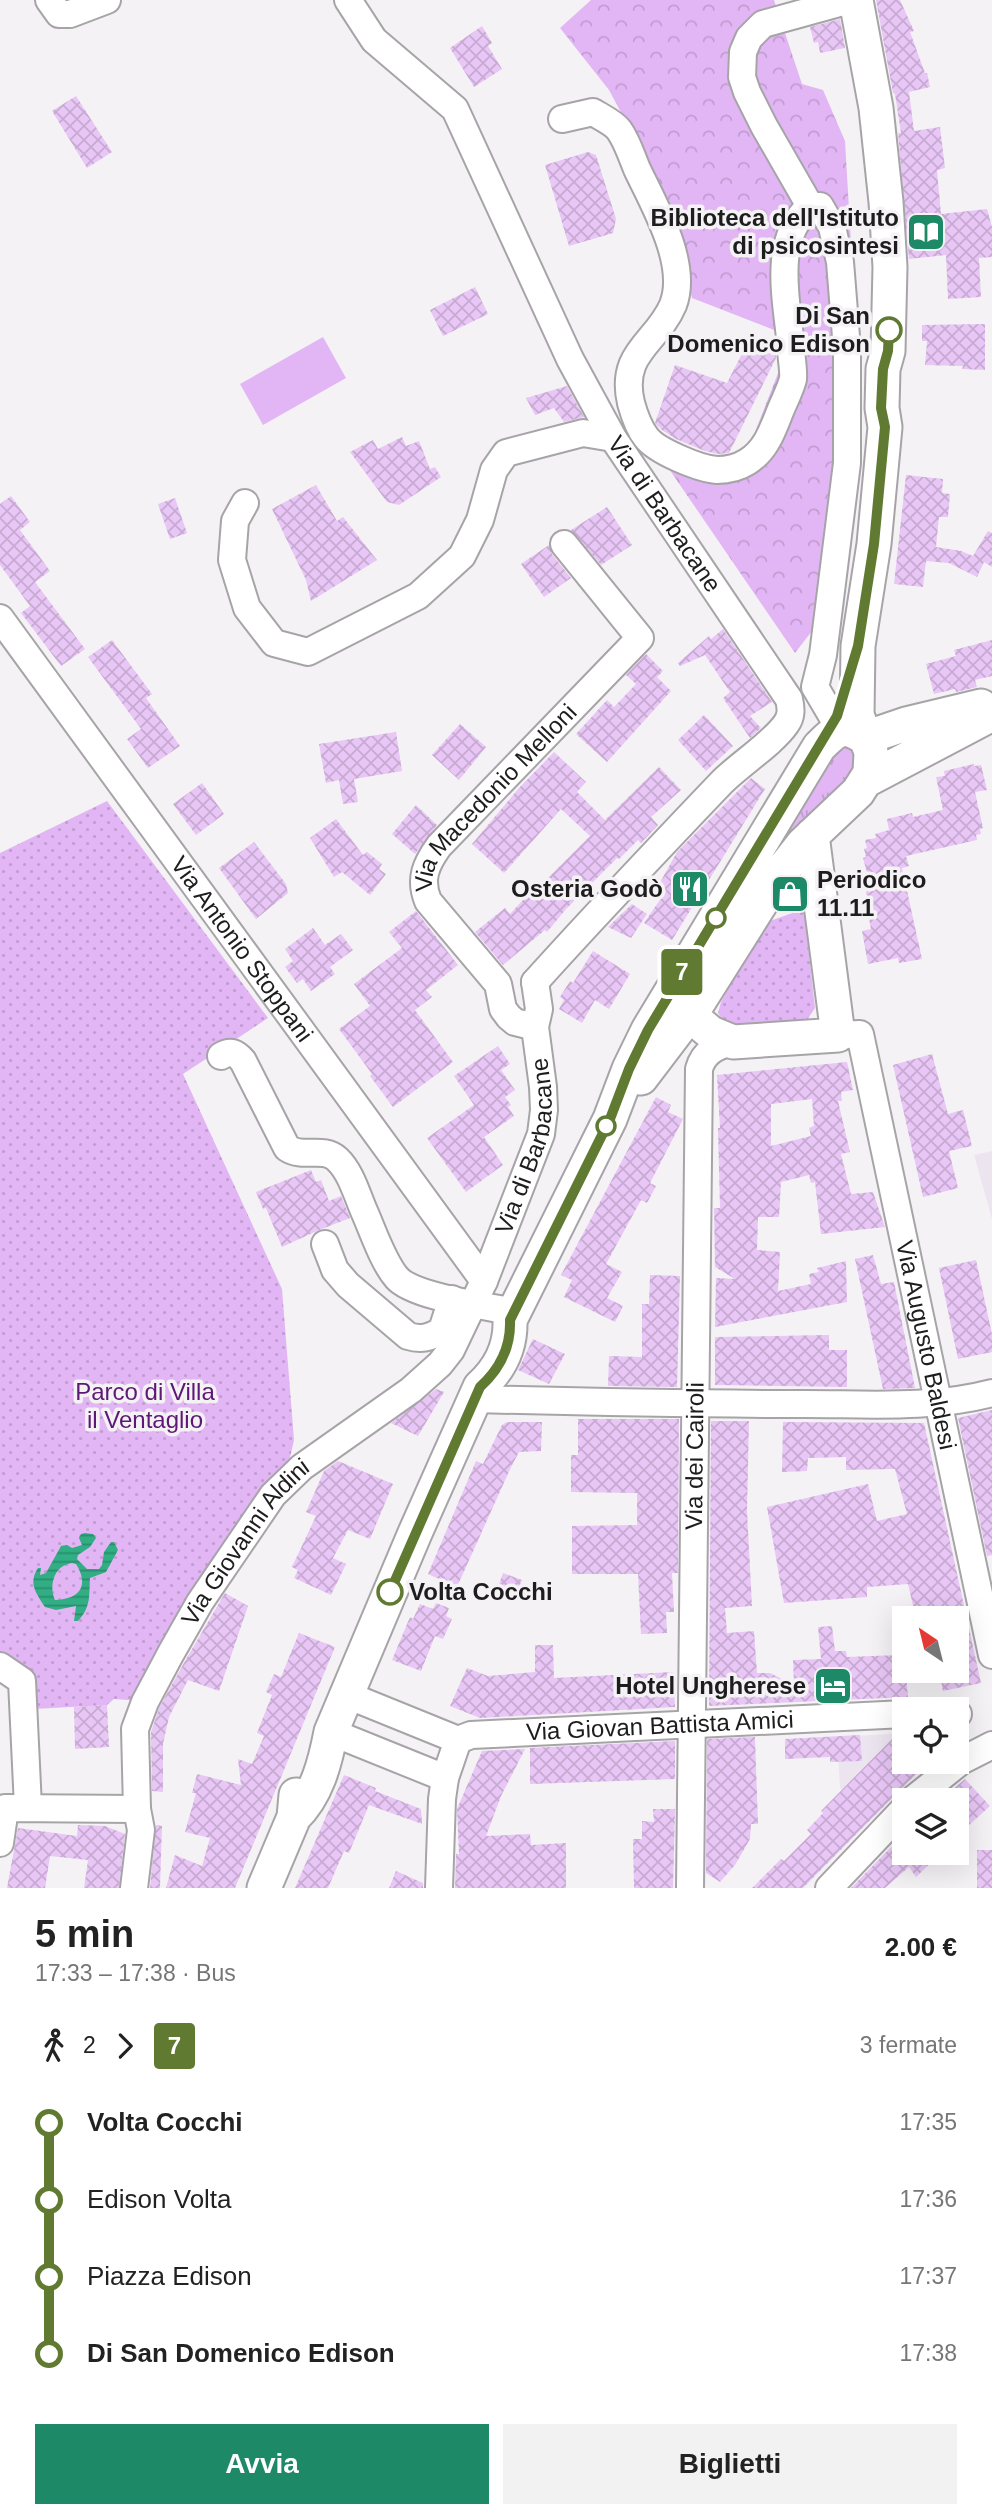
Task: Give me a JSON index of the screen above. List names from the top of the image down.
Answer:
{
  "streets": {
    "street": [
      "Via di Barbacane",
      "Via Macedonio Melloni",
      "Via Antonio Stoppani",
      "Via Augusto Baldesi",
      "Via dei Cairoli",
      "Via Giovanni Aldini",
      "Via Giovan Battista Amici"
    ]
  },
  "crossings": [
    ["Via di Barbacane", "Via Macedonio Melloni"],
    ["Via di Barbacane", "Via Antonio Stoppani"],
    ["Via di Barbacane", "Via Giovanni Aldini"],
    ["Via Antonio Stoppani", "Via Giovanni Aldini"],
    ["Via dei Cairoli", "Via Giovan Battista Amici"]
  ],
  "parks": ["Parco di Villa il Ventaglio"],
  "places": {
    "library": ["Biblioteca dell'Istituto di psicosintesi"],
    "other": ["Di San Domenico Edison", "Volta Cocchi"],
    "restaurant": ["Osteria Godò"],
    "shop": ["Periodico 11.11"],
    "hotel": ["Hotel Ungherese"]
  },
  "lines": ["bus line 7"],
  "north": "top left",
  "page": {
    "on_map": "7",
    "heading": ["5 min", "17:33 – 17:38 · Bus", "2.00 €"],
    "legs": ["2", "7", "3 fermate"],
    "list": [
      {
        "name": "Volta Cocchi",
        "value": "17:35"
      },
      {
        "name": "Edison Volta",
        "value": "17:36"
      },
      {
        "name": "Piazza Edison",
        "value": "17:37"
      },
      {
        "name": "Di San Domenico Edison",
        "value": "17:38"
      }
    ],
    "buttons": ["Avvia", "Biglietti"]
  }
}
